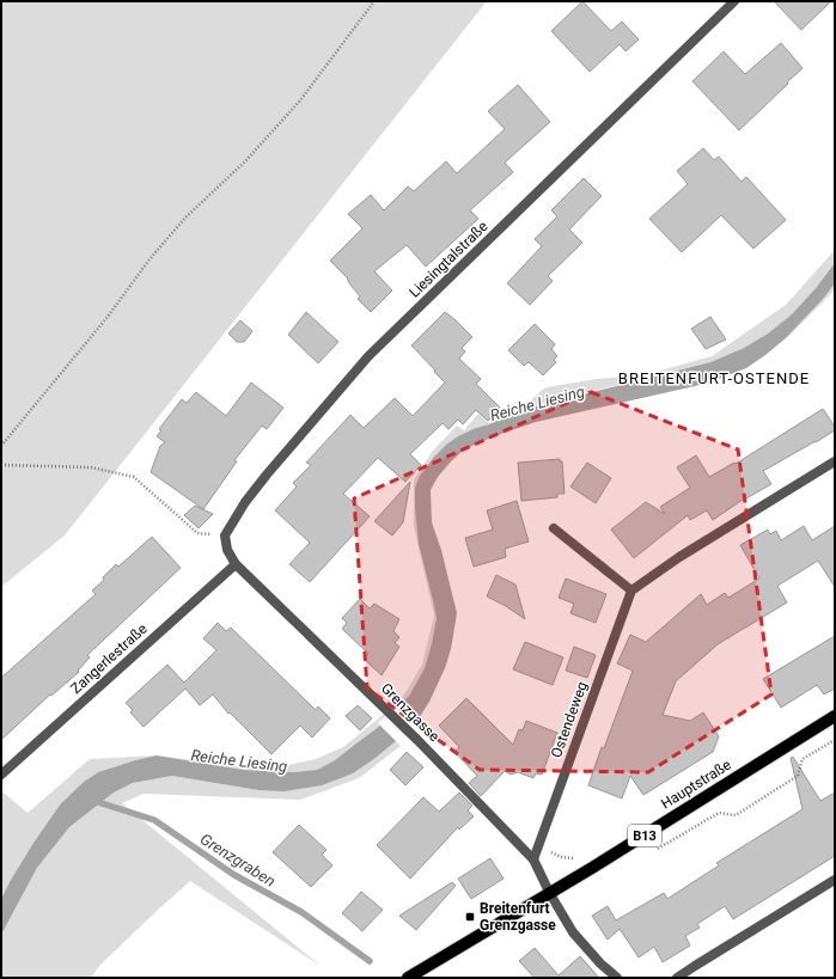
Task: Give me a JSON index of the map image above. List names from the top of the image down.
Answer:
{
  "streets": {
    "main road": ["Hauptstraße", "B13"],
    "street": [
      "Liesingtalstraße",
      "Zangerlestraße",
      "Grenzgasse",
      "Ostendeweg"
    ]
  },
  "crossings": [
    ["Zangerlestraße", "Grenzgasse"],
    ["Grenzgasse", "Ostendeweg"],
    ["Grenzgasse", "Hauptstraße"]
  ],
  "districts": ["BREITENFURT-OSTENDE"],
  "water": ["Reiche Liesing", "Grenzgraben"],
  "places": {
    "transit": ["Breitenfurt Grenzgasse"]
  }
}
